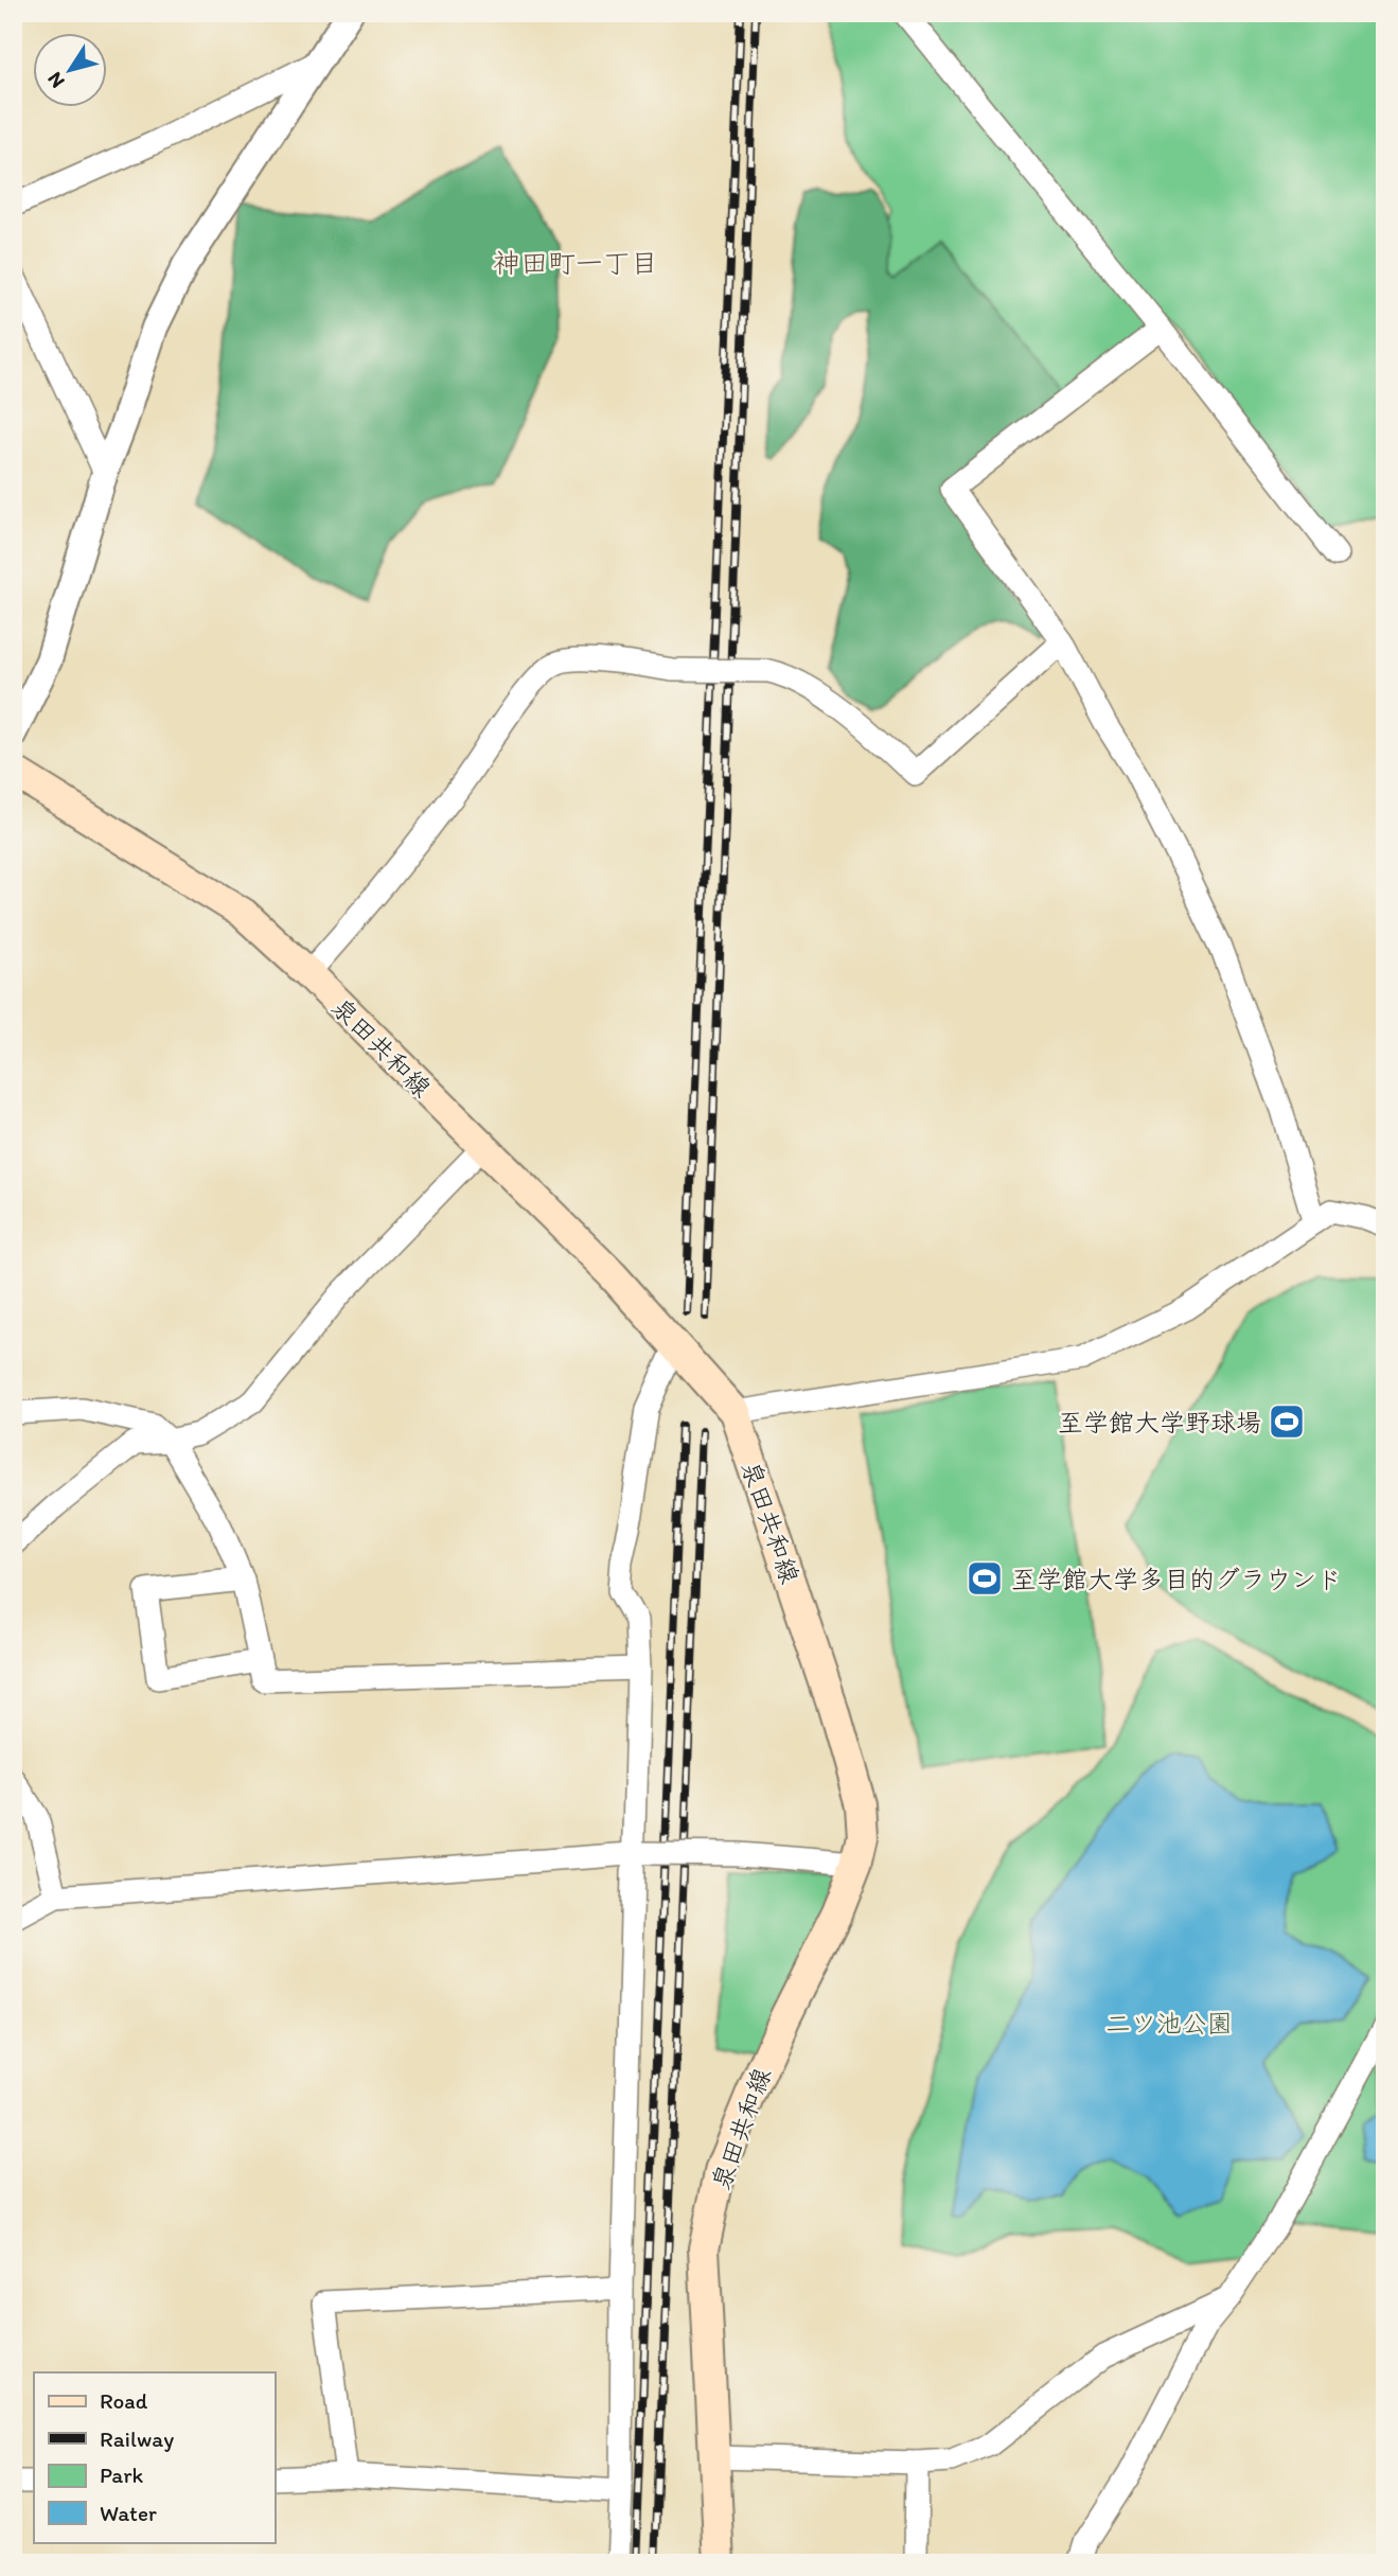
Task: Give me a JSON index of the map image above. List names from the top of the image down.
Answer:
{
  "streets": {
    "main road": ["泉田共和線"]
  },
  "districts": ["神田町一丁目"],
  "parks": ["二ツ池公園"],
  "places": {
    "sports": ["至学館大学野球場", "至学館大学多目的グラウンド"]
  },
  "legend": [
    "Road",
    "Railway",
    "Park",
    "Water"
  ],
  "north": "bottom left"
}
